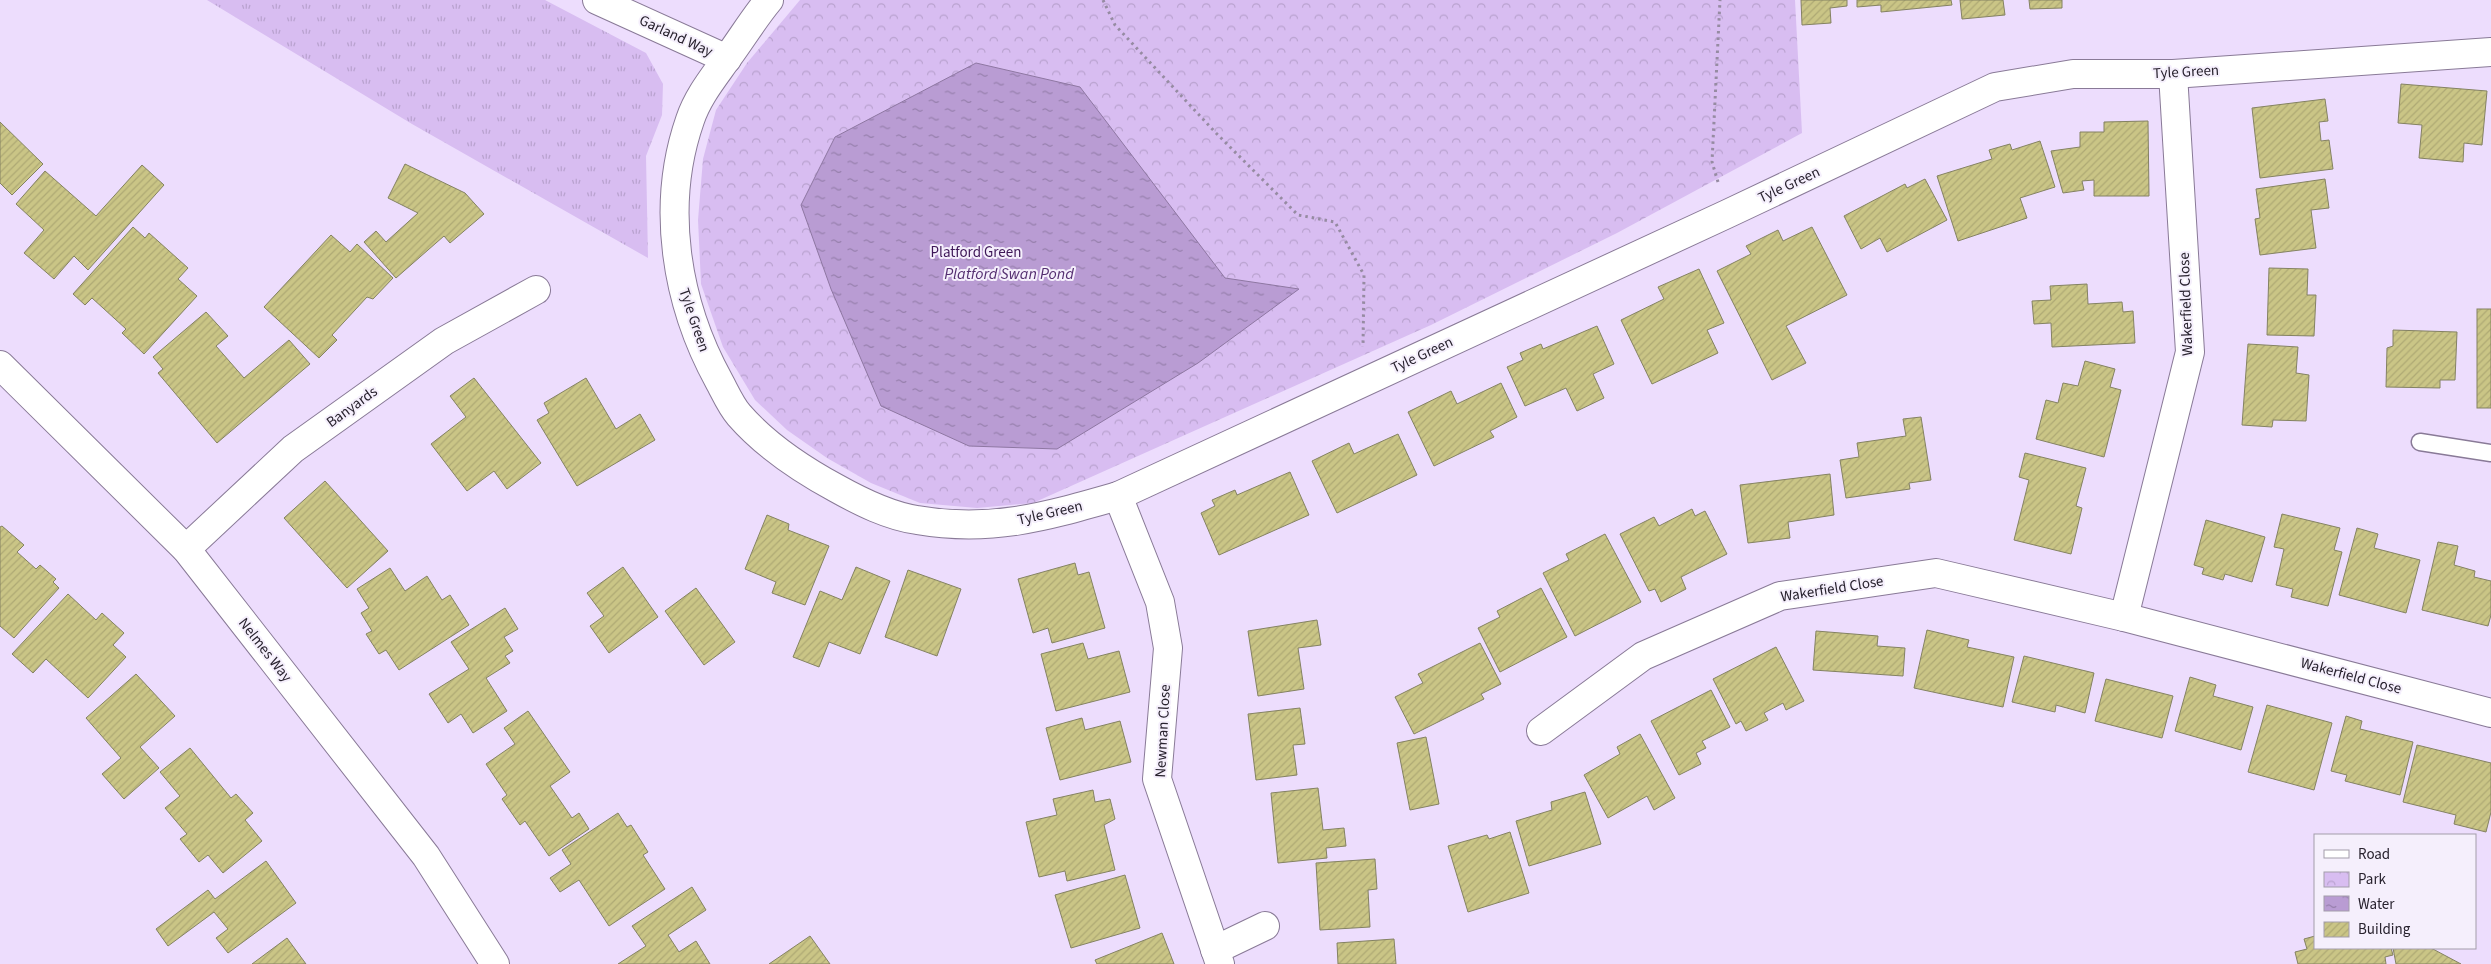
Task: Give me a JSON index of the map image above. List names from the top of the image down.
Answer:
{
  "streets": {
    "street": [
      "Garland Way",
      "Tyle Green",
      "Wakerfield Close",
      "Banyards",
      "Nelmes Way",
      "Newman Close"
    ]
  },
  "crossings": [
    ["Garland Way", "Tyle Green"],
    ["Tyle Green", "Wakerfield Close"],
    ["Tyle Green", "Newman Close"],
    ["Banyards", "Nelmes Way"]
  ],
  "water": ["Platford Swan Pond"],
  "parks": ["Platford Green"],
  "legend": [
    "Road",
    "Park",
    "Water",
    "Building"
  ]
}
